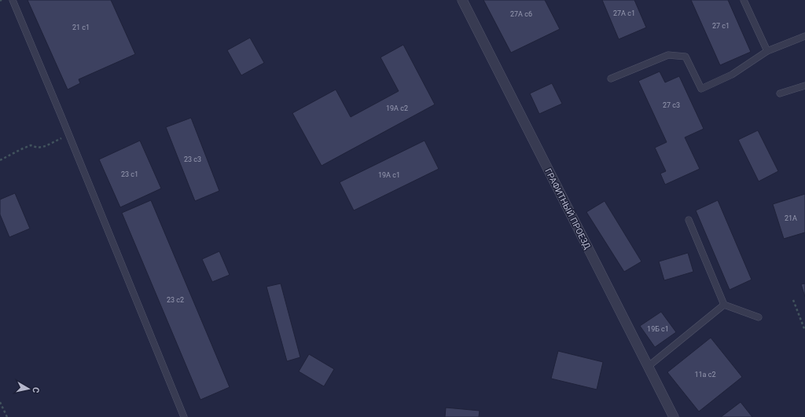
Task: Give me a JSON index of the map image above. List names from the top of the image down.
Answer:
{
  "streets": {
    "street": ["ГРАФИТНЫЙ ПРОЕЗД"]
  },
  "house_numbers": [
    "27А с1",
    "27A с6",
    "27 с1",
    "21 с1",
    "27 с3",
    "19А с2",
    "23 с3",
    "23 с1",
    "19А с1",
    "21А",
    "23 с2",
    "19Б с1",
    "11а с2"
  ],
  "north": "right"
}
